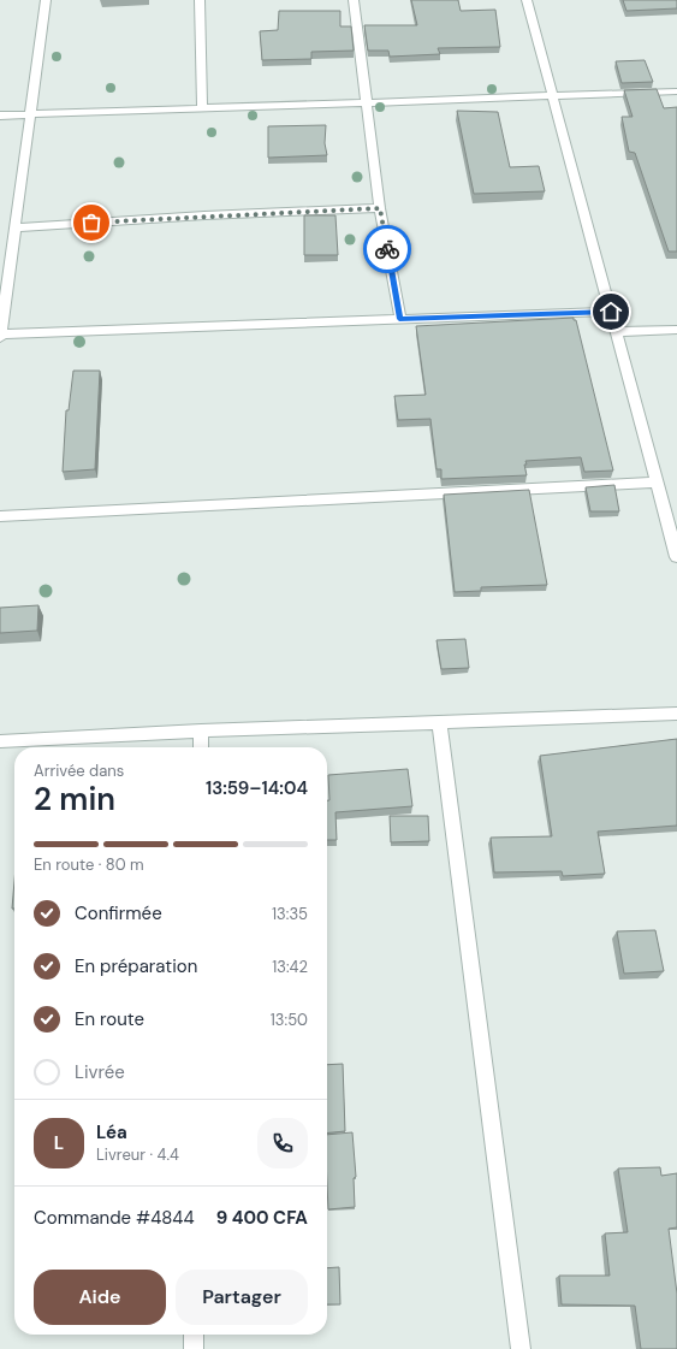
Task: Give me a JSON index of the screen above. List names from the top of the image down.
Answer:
{
  "page": {
    "heading": ["2 min", "Arrivée dans", "13:59–14:04"],
    "panel": [
      "Léa",
      "Livreur · 4.4",
      "Commande #4844",
      "9 400 CFA"
    ],
    "bar": "En route · 80 m",
    "list": [
      ["Confirmée", "13:35"],
      ["En préparation", "13:42"],
      ["En route", "13:50"],
      "Livrée"
    ],
    "round": "L",
    "buttons": ["Aide", "Partager"]
  }
}
